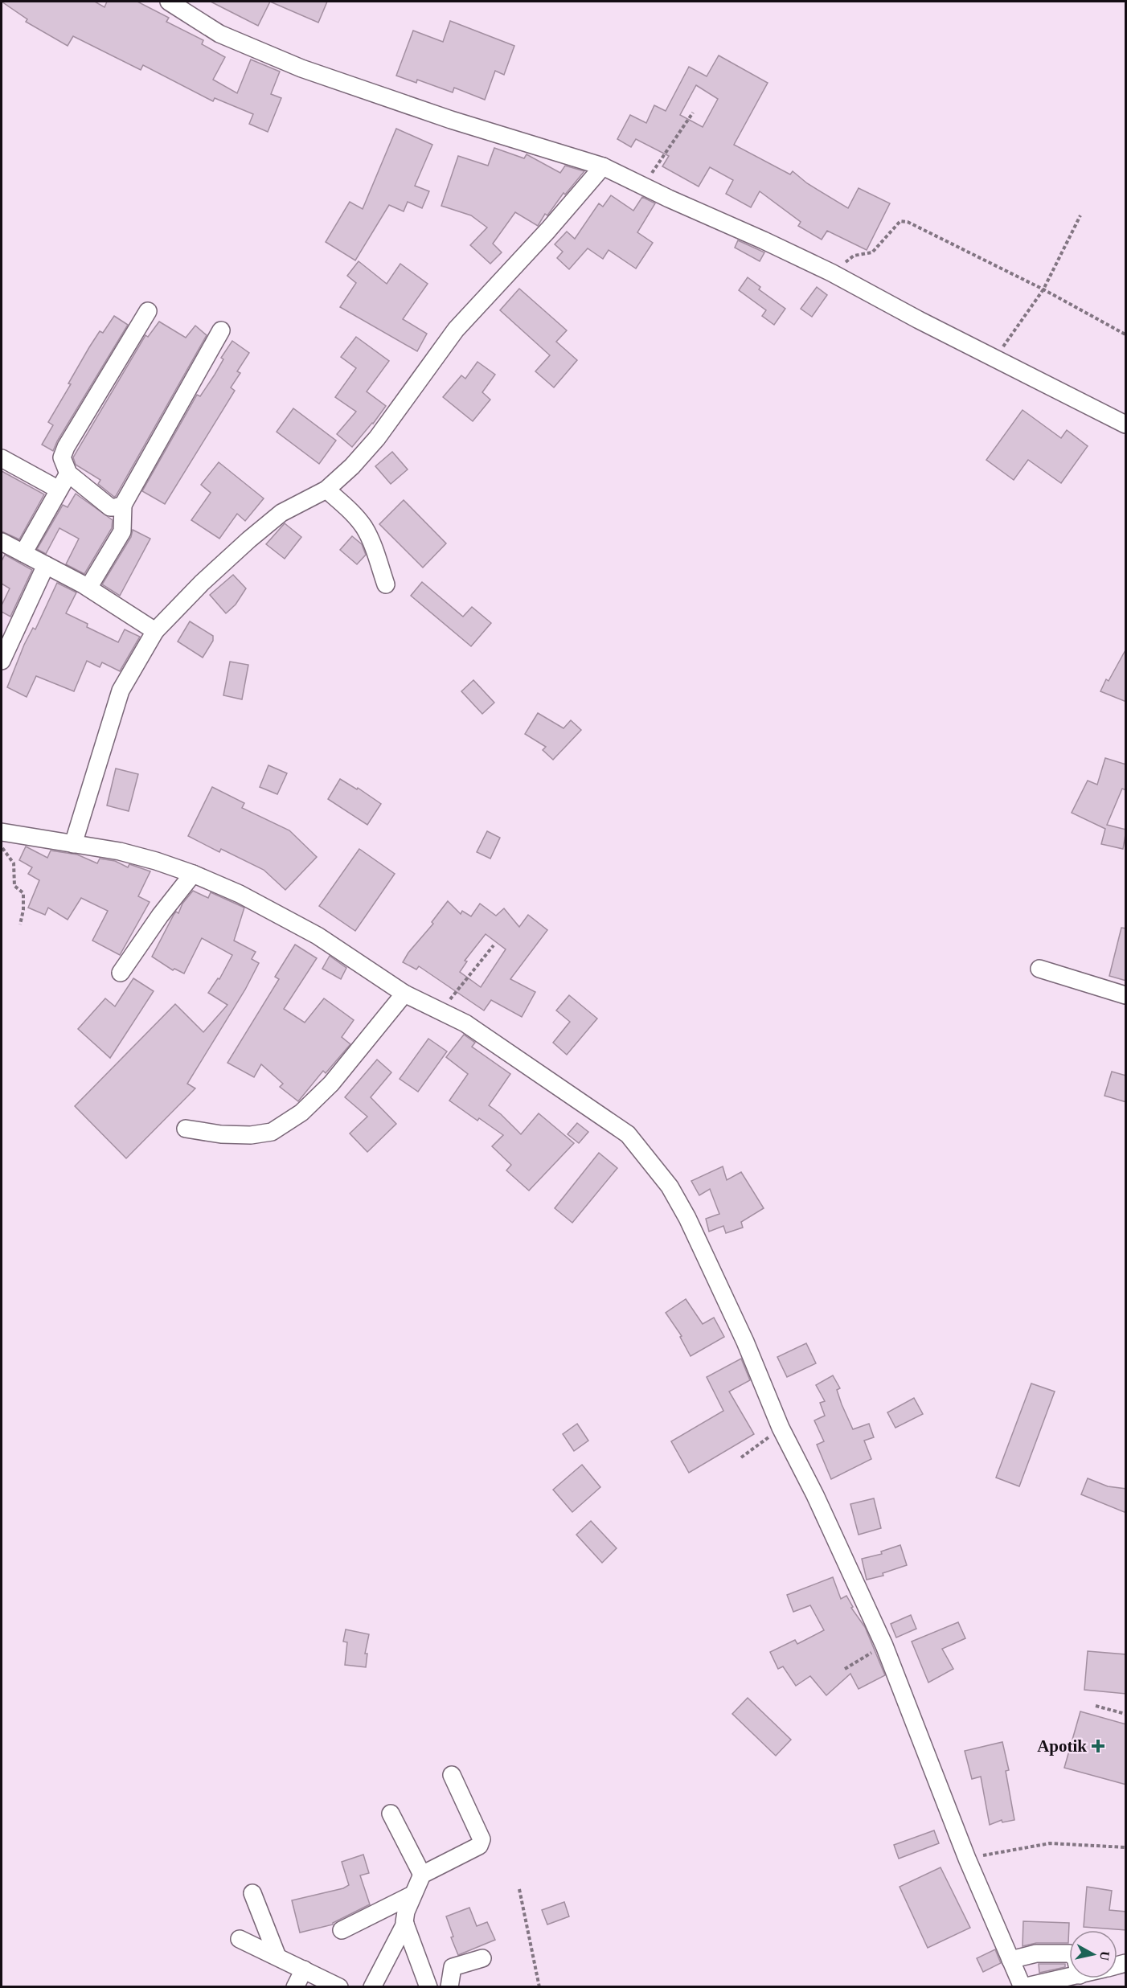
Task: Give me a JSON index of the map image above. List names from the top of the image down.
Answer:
{
  "places": {
    "health": ["Apotik"]
  },
  "north": "right"
}
